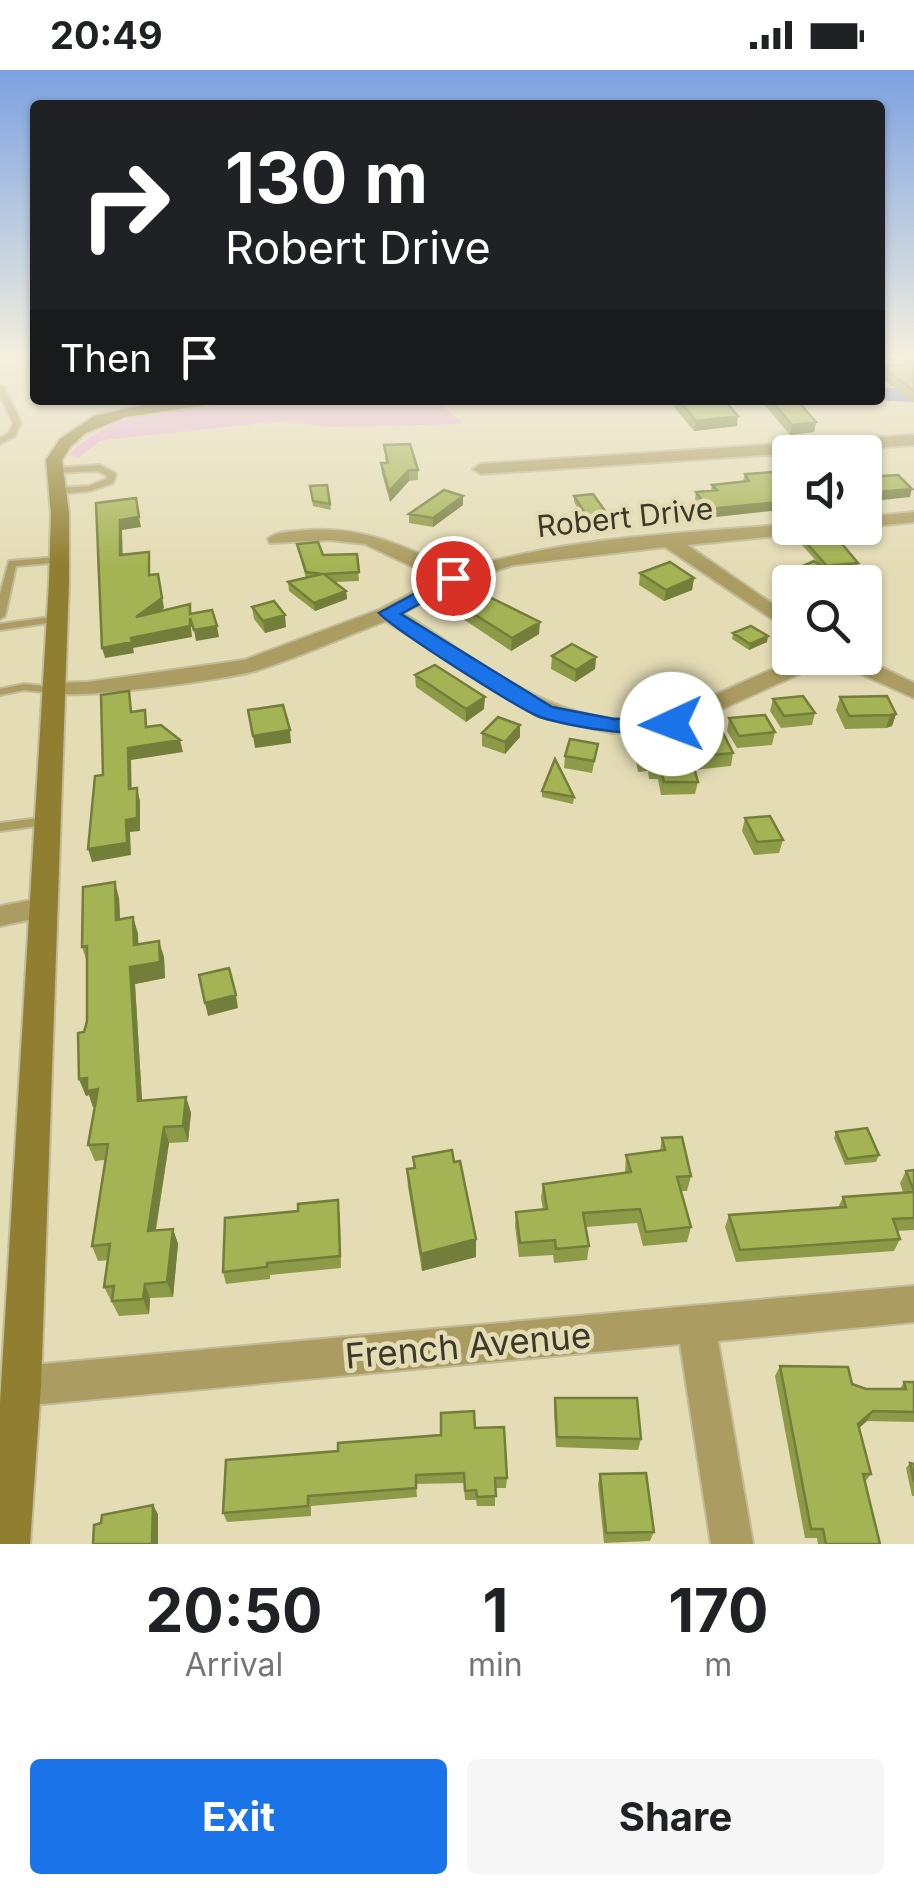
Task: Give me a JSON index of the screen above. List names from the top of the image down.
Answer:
{
  "streets": {
    "street": ["Robert Drive", "French Avenue"]
  },
  "page": {
    "status": "20:49",
    "turn": ["130 m", "Robert Drive"],
    "then": "Then",
    "eta": [
      "20:50",
      "Arrival",
      "1",
      "min",
      "170",
      "m"
    ],
    "buttons": ["Exit", "Share"]
  }
}
